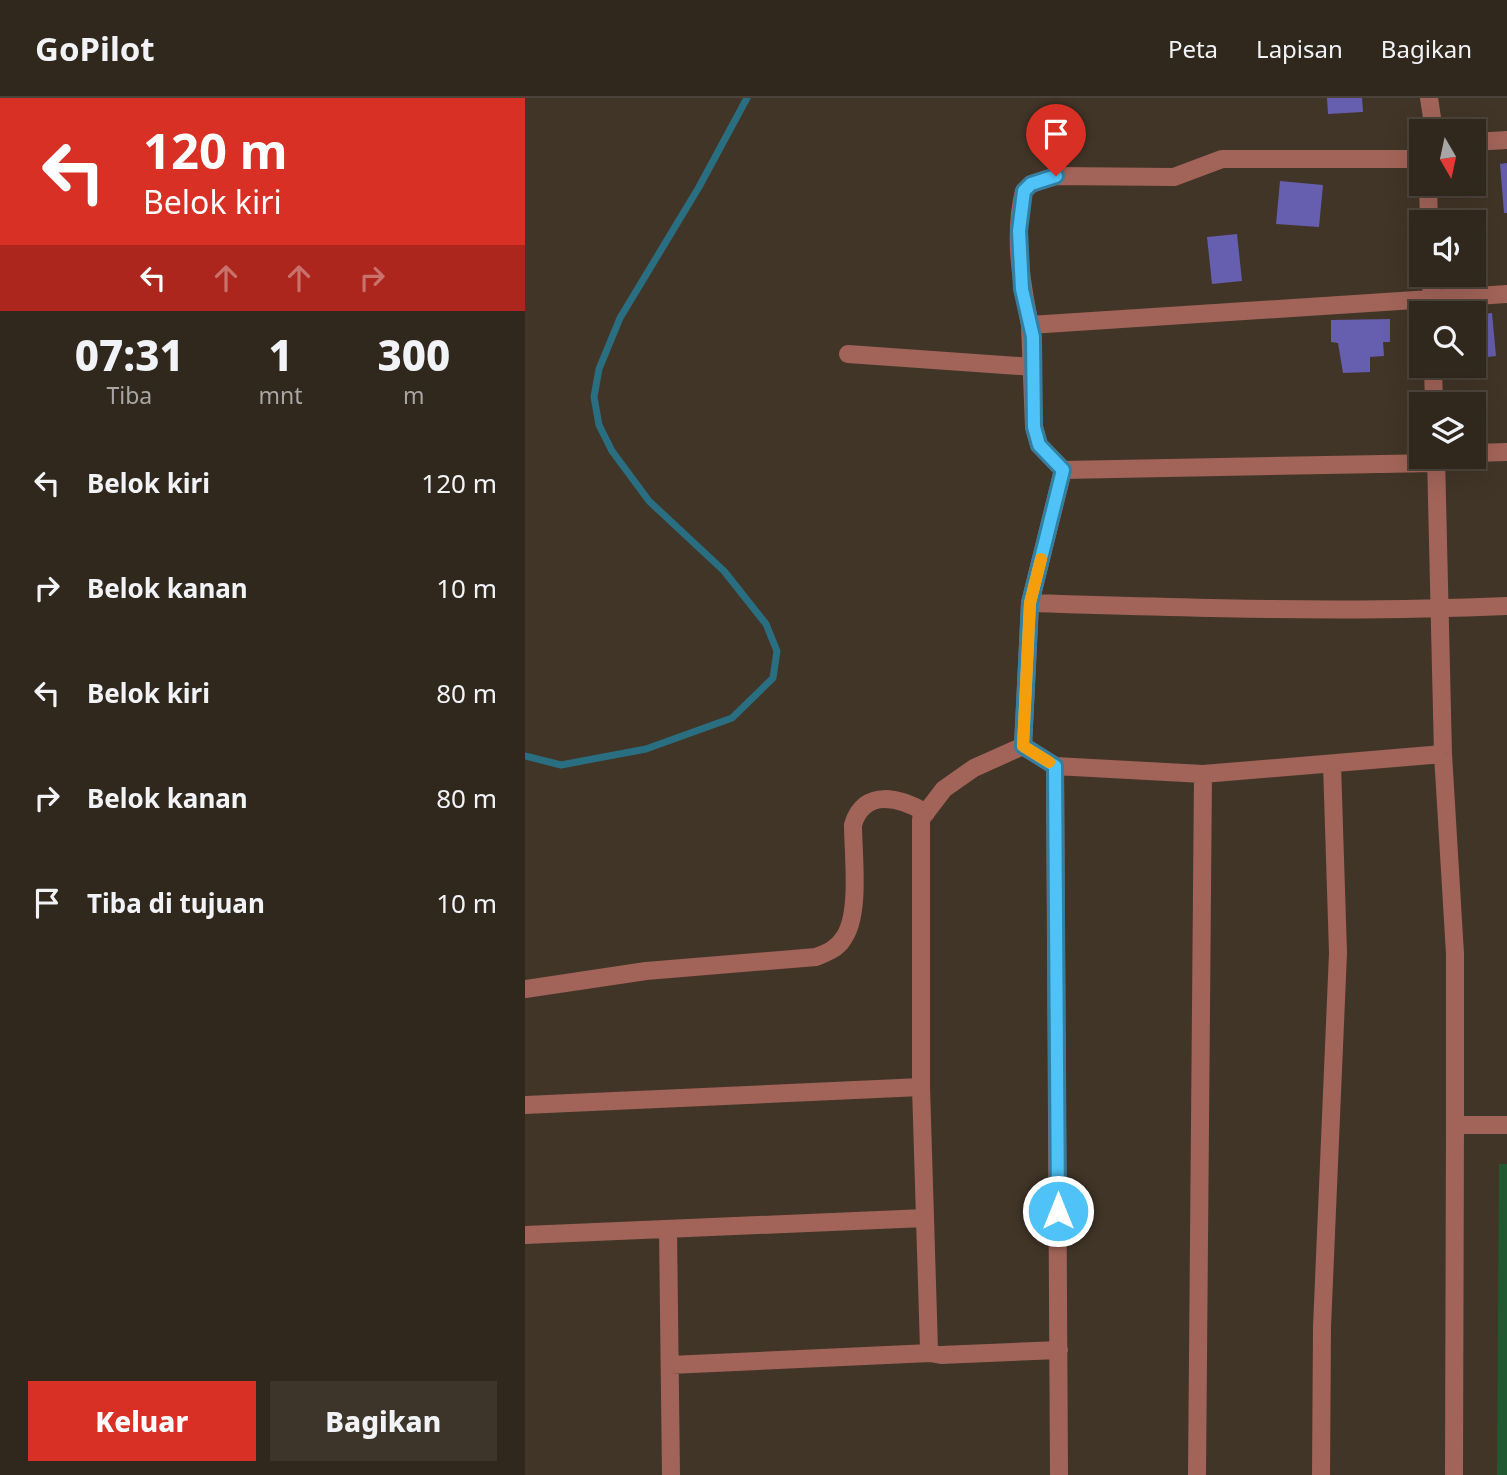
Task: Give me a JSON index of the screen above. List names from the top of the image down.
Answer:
{
  "north": "bottom",
  "page": {
    "header": "GoPilot",
    "nav": ["Peta", "Lapisan", "Bagikan"],
    "turn": ["120 m", "Belok kiri"],
    "eta": [
      "07:31",
      "Tiba",
      "1",
      "mnt",
      "300",
      "m"
    ],
    "list": [
      {
        "name": "Belok kiri",
        "value": "120 m"
      },
      {
        "name": "Belok kanan",
        "value": "10 m"
      },
      {
        "name": "Belok kiri",
        "value": "80 m"
      },
      {
        "name": "Belok kanan",
        "value": "80 m"
      },
      {
        "name": "Tiba di tujuan",
        "value": "10 m"
      }
    ],
    "buttons": ["Keluar", "Bagikan"]
  }
}
